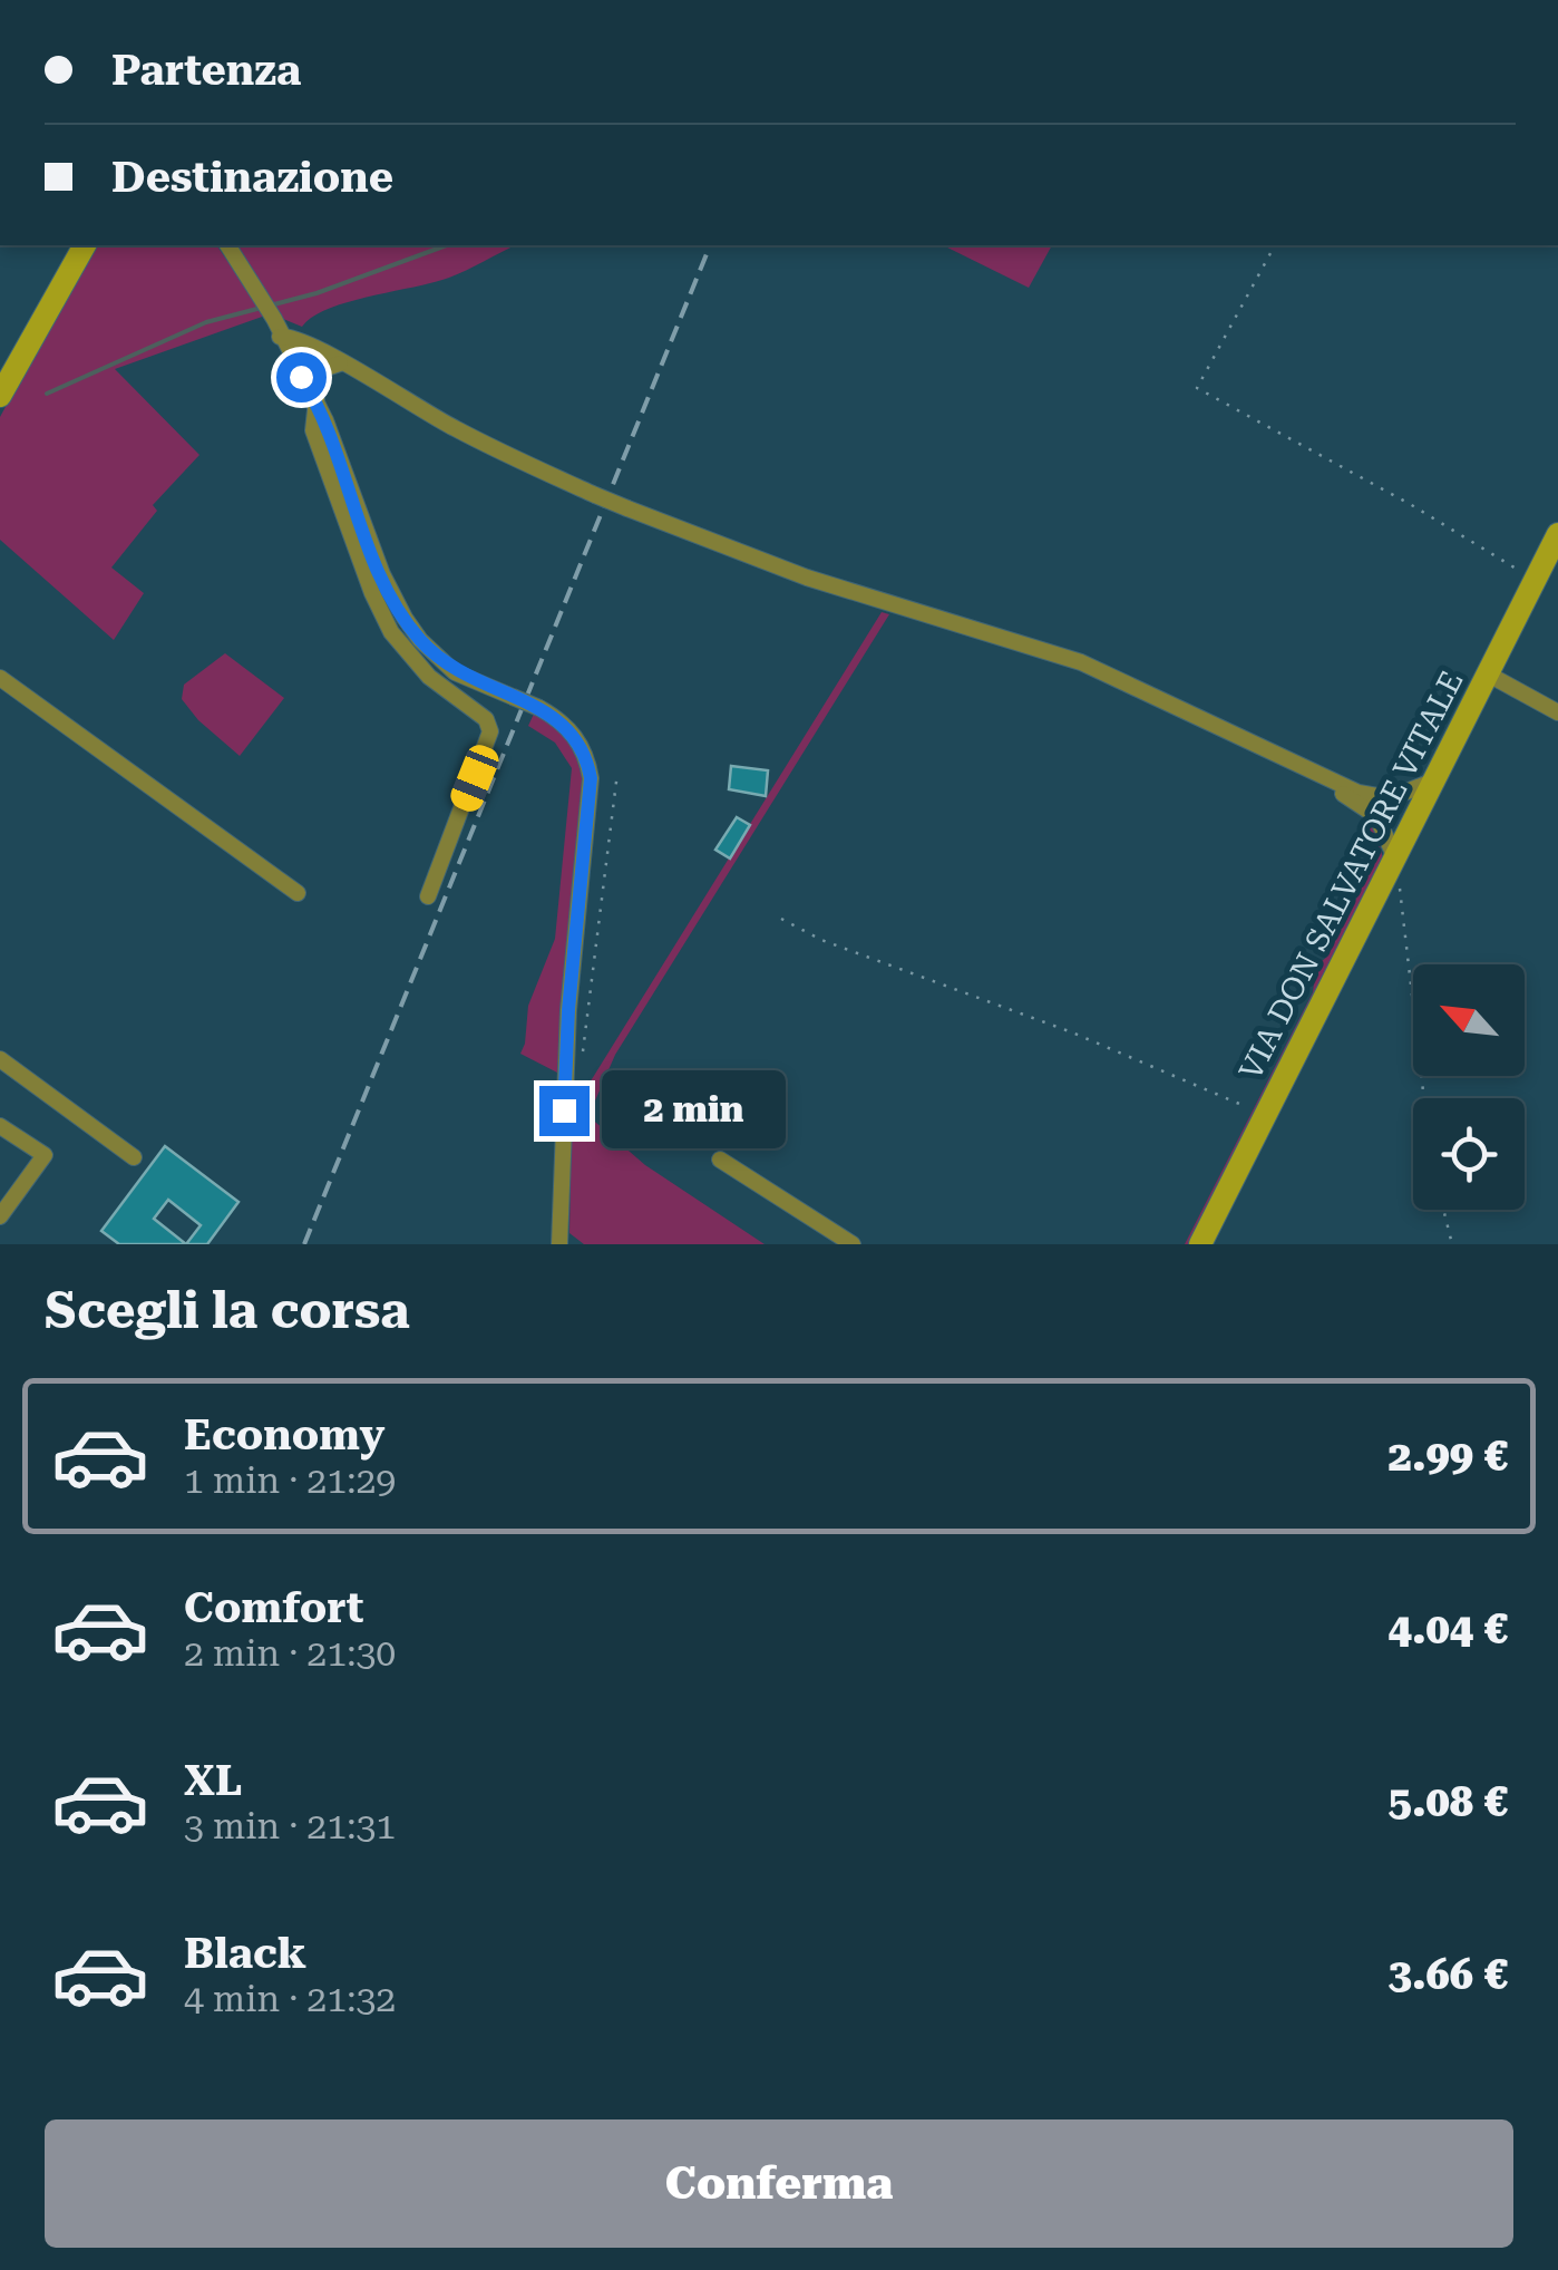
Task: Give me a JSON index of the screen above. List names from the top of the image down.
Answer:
{
  "streets": {
    "street": ["VIA DON SALVATORE VITALE"]
  },
  "north": "top left",
  "page": {
    "banner": ["Partenza", "Destinazione"],
    "bubble": "2 min",
    "heading": "Scegli la corsa",
    "list": [
      {
        "name": "Economy",
        "note": "1 min · 21:29",
        "value": "2.99 €"
      },
      {
        "name": "Comfort",
        "note": "2 min · 21:30",
        "value": "4.04 €"
      },
      {
        "name": "XL",
        "note": "3 min · 21:31",
        "value": "5.08 €"
      },
      {
        "name": "Black",
        "note": "4 min · 21:32",
        "value": "3.66 €"
      }
    ],
    "buttons": "Conferma"
  }
}
